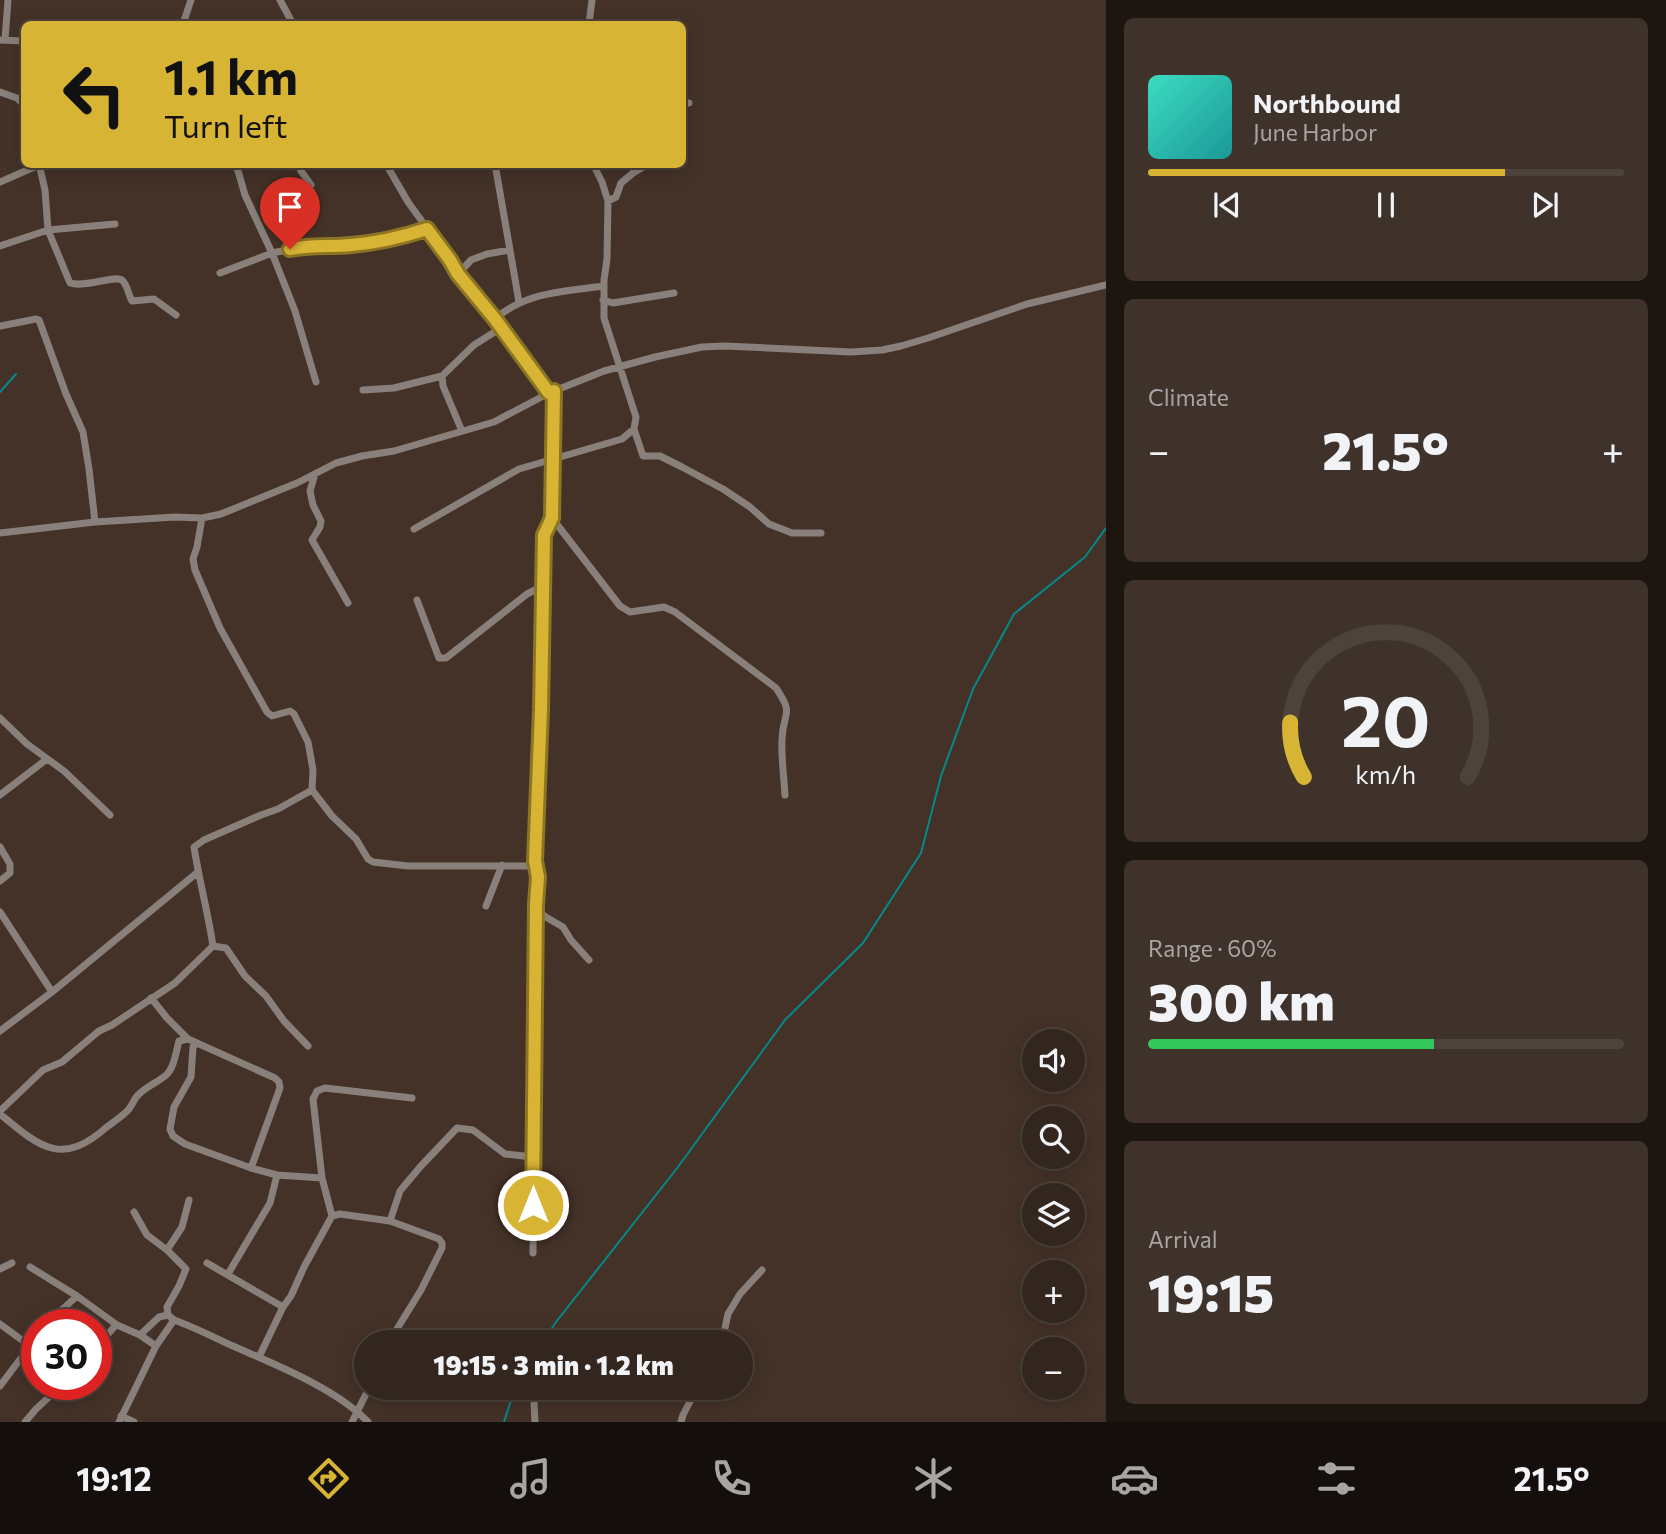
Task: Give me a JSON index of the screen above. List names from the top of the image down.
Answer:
{
  "page": {
    "turn": ["1.1 km", "Turn left"],
    "song": ["Northbound", "June Harbor"],
    "tile": [
      "Climate",
      ["Range · 60%", "300 km"],
      ["Arrival", "19:15"]
    ],
    "heat": ["−", "21.5°", "+"],
    "map_buttons": ["+", "−"],
    "limit": "30",
    "trip": "19:15 · 3 min · 1.2 km",
    "tabs": ["19:12", "21.5°"],
    "gauge": ["20", "km/h"]
  }
}
